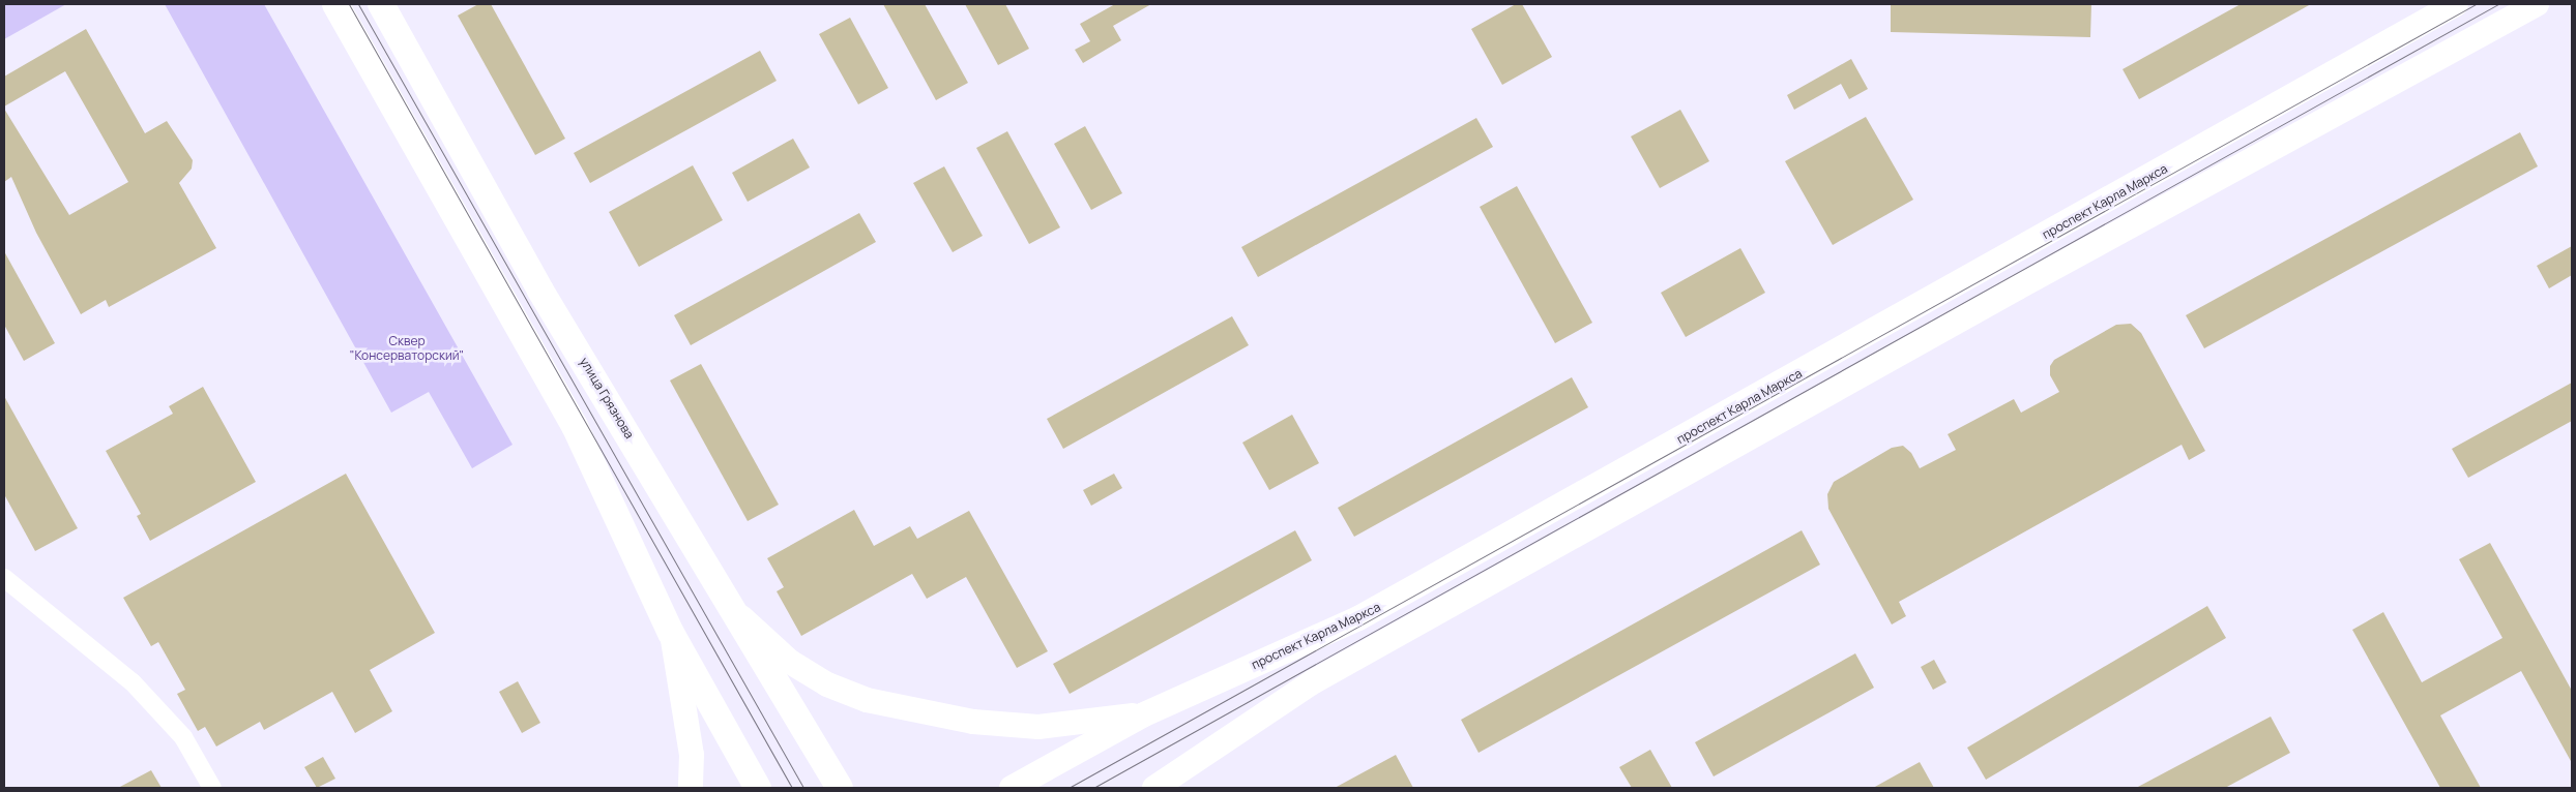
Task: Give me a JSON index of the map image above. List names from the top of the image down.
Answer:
{
  "streets": {
    "main road": ["проспект Карла Маркса", "улица Грязнова"]
  },
  "parks": ["Сквер \"Консерваторский\""]
}
